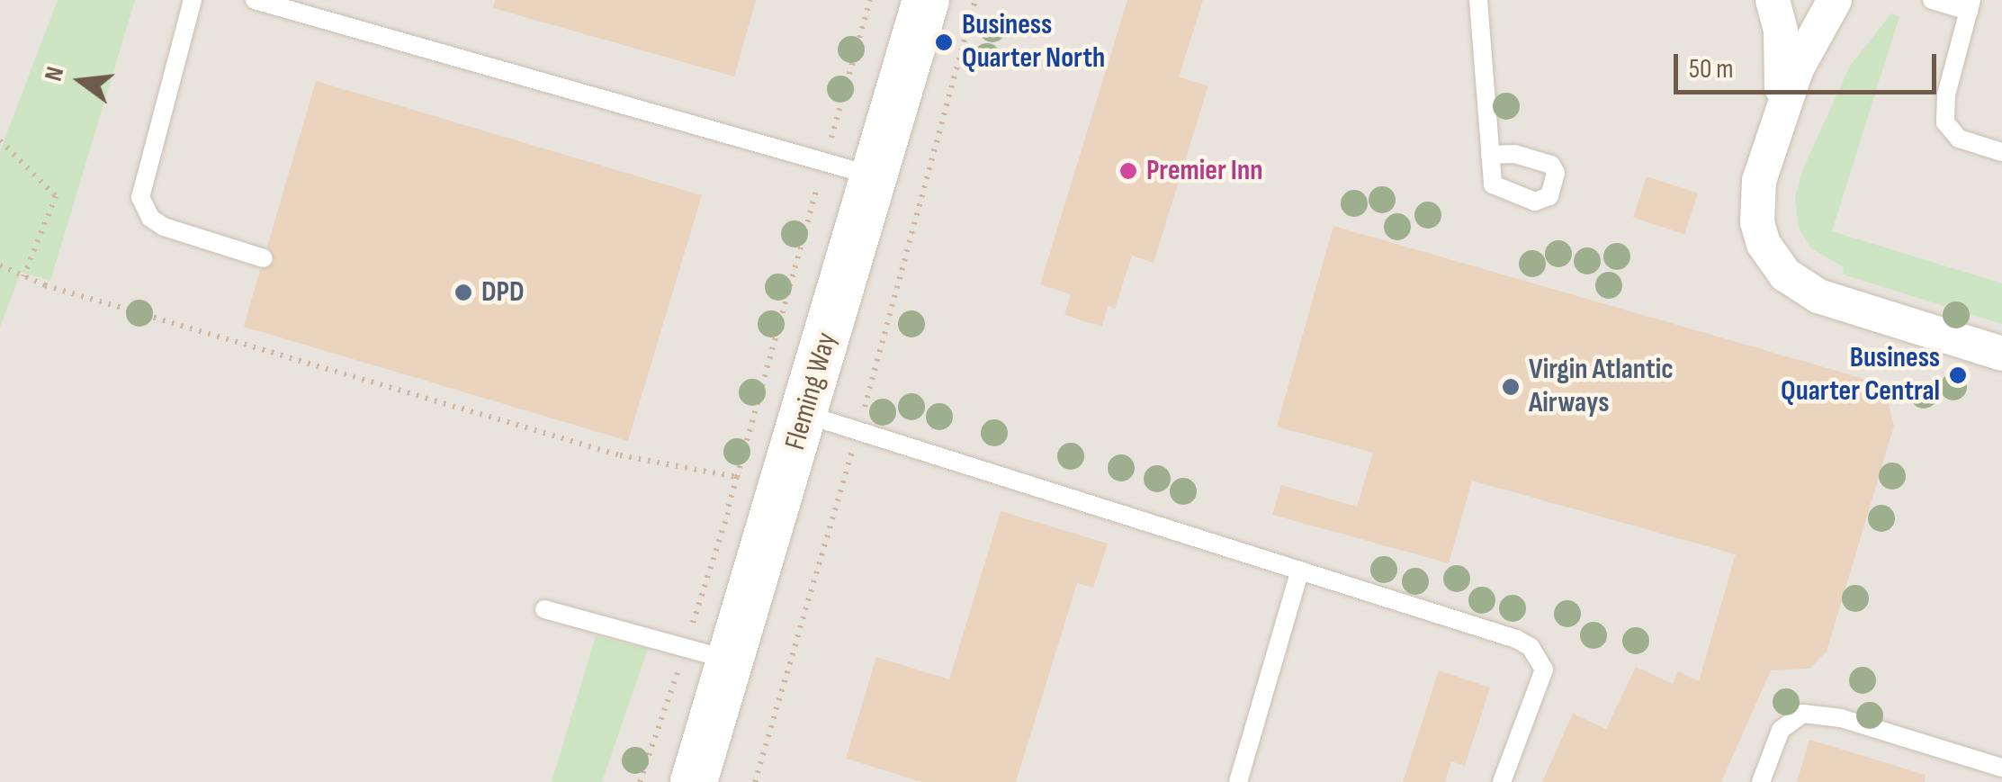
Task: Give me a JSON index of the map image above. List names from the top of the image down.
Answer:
{
  "streets": {
    "street": ["Fleming Way"]
  },
  "places": [
    "Business Quarter North",
    "Premier Inn",
    "DPD",
    "Business Quarter Central",
    "Virgin Atlantic Airways"
  ],
  "scale_bar": "50 m",
  "north": "left"
}
